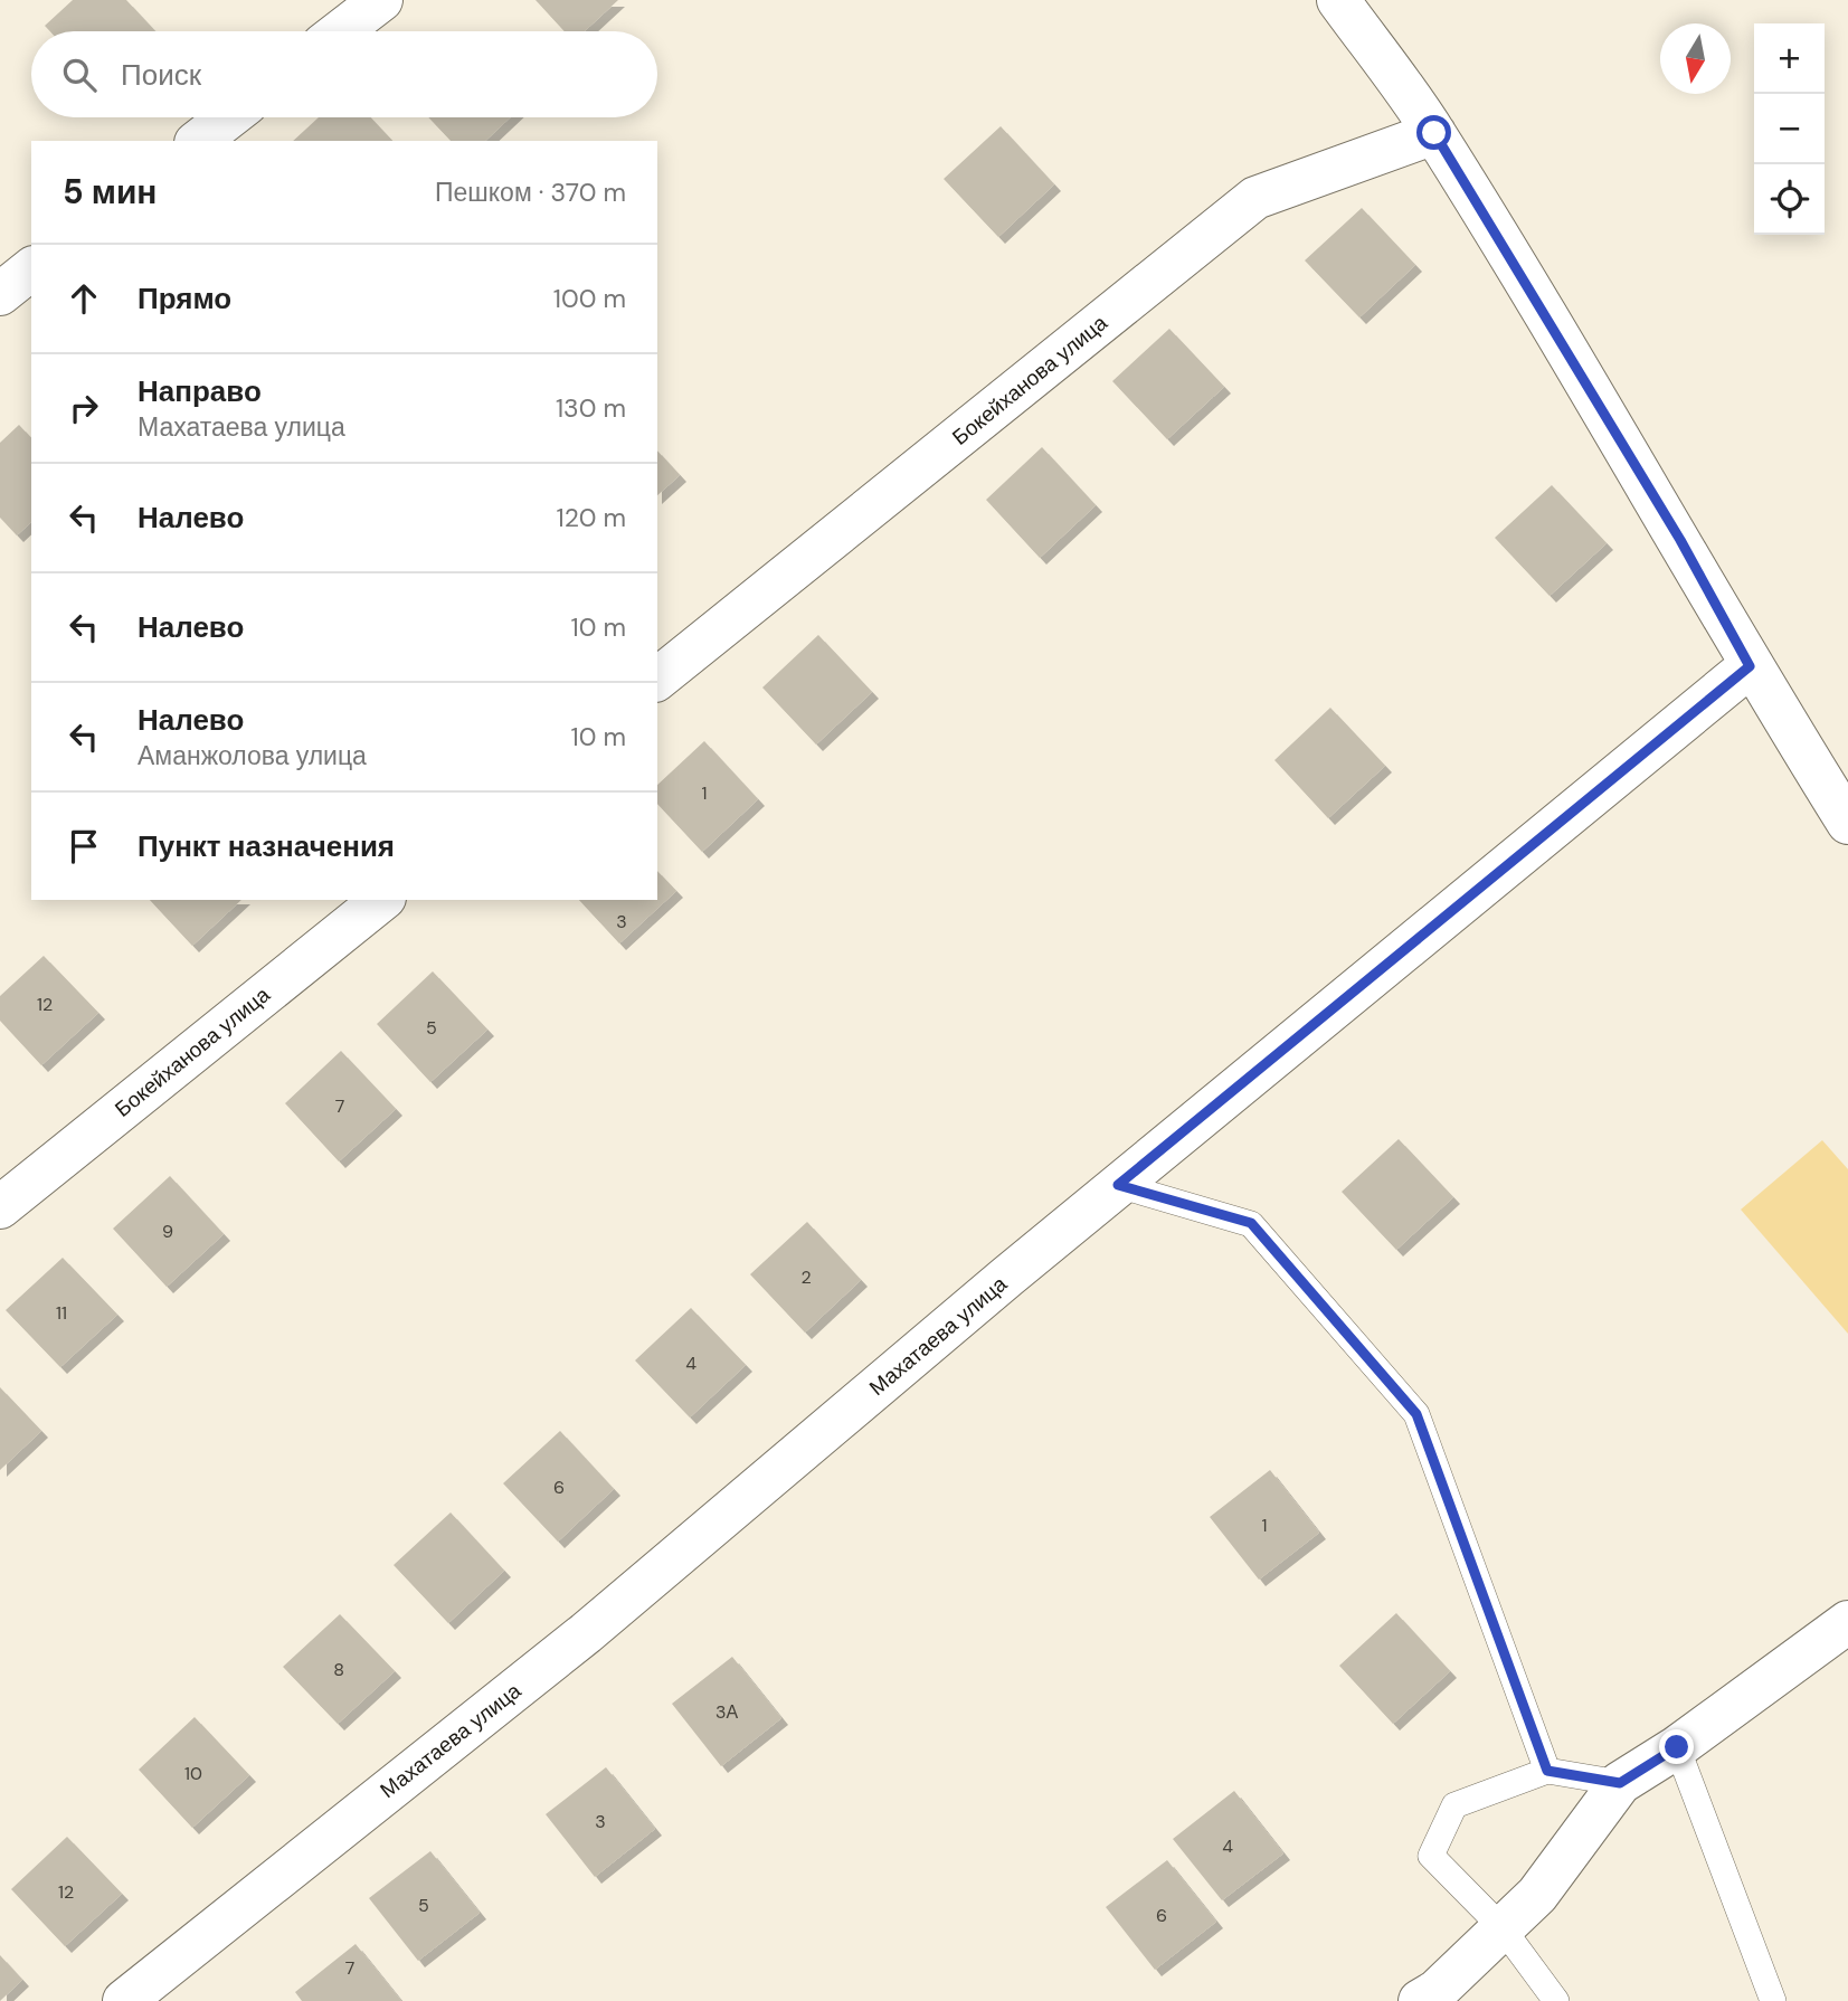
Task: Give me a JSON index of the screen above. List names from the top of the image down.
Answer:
{
  "streets": {
    "street": ["Бокейханова улица", "Махатаева улица"]
  },
  "house_numbers": [
    "1",
    "3",
    "12",
    "5",
    "7",
    "9",
    "2",
    "11",
    "4",
    "6",
    "1",
    "8",
    "3А",
    "10",
    "3",
    "4",
    "12",
    "5",
    "6",
    "7"
  ],
  "north": "bottom",
  "page": {
    "map_buttons": ["+", "−"],
    "search": "Поиск",
    "heading": ["5 мин", "Пешком · 370 m"],
    "list": [
      ["Прямо", "100 m"],
      ["Направо", "Махатаева улица", "130 m"],
      ["Налево", "120 m"],
      ["Налево", "10 m"],
      ["Налево", "Аманжолова улица", "10 m"],
      "Пункт назначения"
    ]
  }
}
